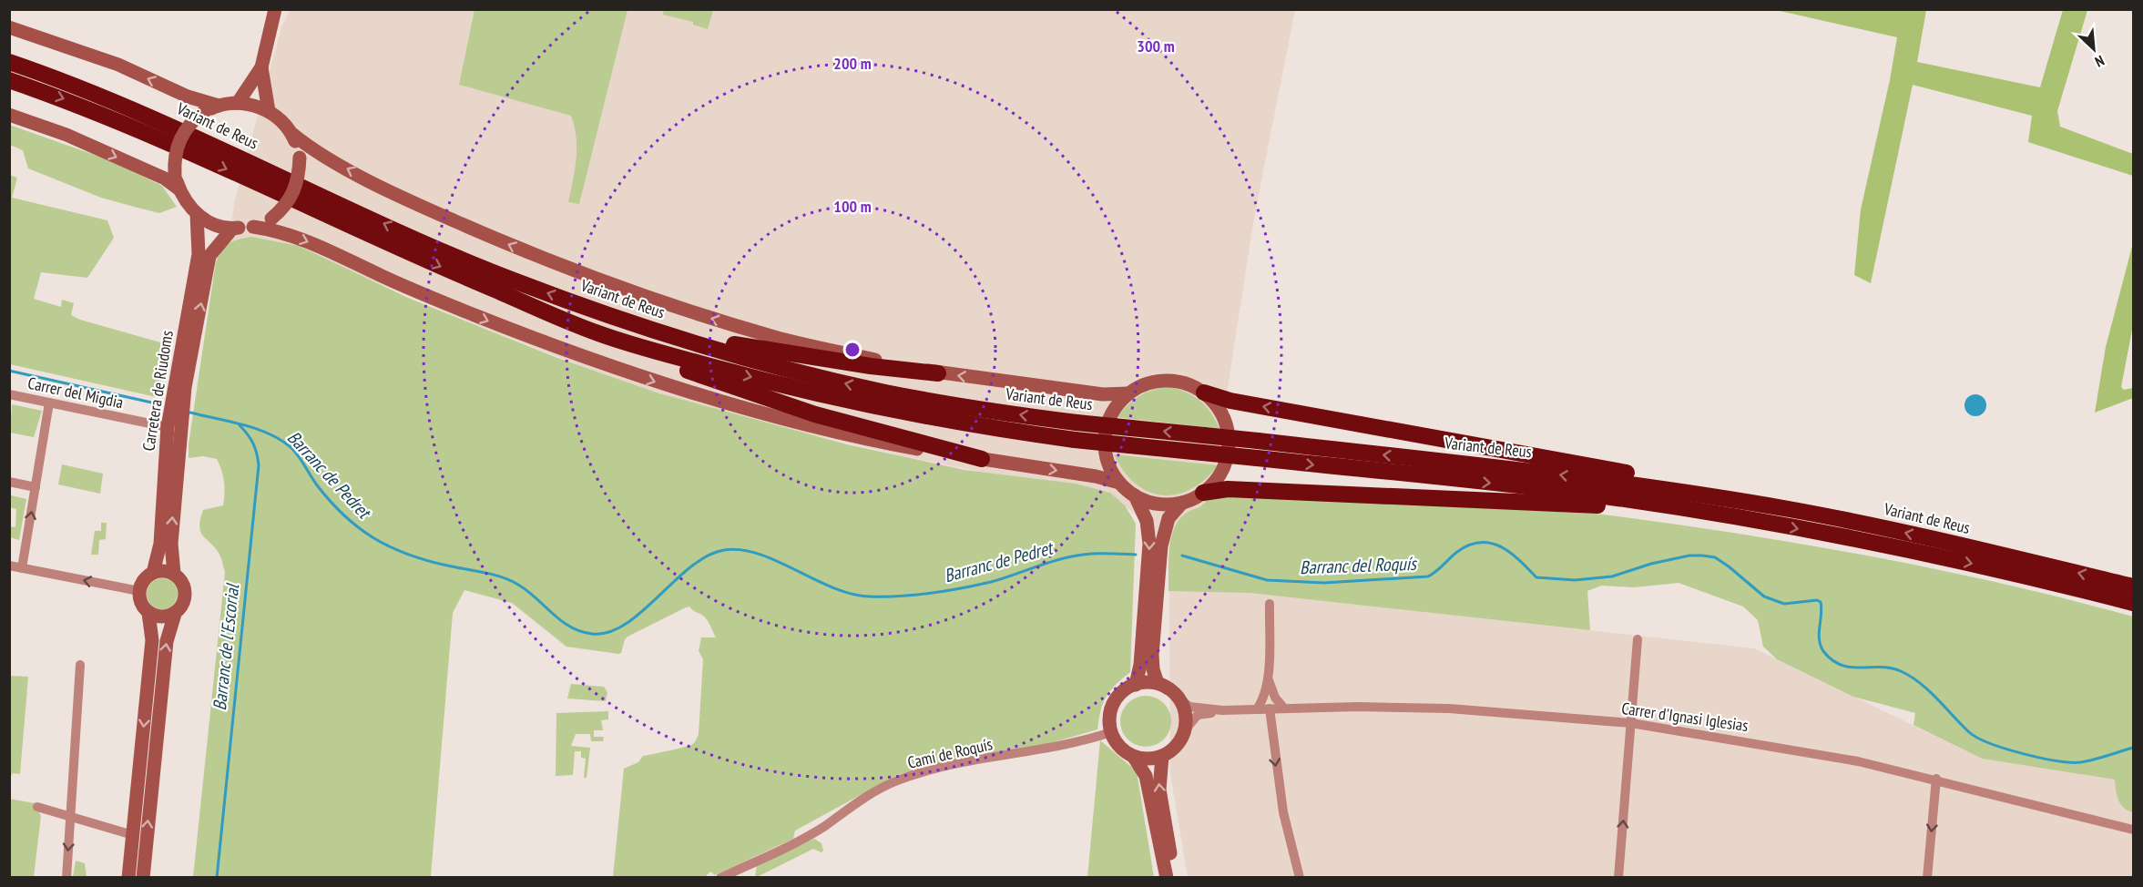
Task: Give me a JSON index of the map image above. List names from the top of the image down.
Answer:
{
  "streets": {
    "highway": ["Variant de Reus"],
    "street": [
      "Carretera de Riudoms",
      "Carrer del Migdia",
      "Carrer d'Ignasi Iglesias",
      "Camí de Roquís"
    ]
  },
  "crossings": [
    ["Carretera de Riudoms", "Carrer del Migdia"],
    ["Carrer d'Ignasi Iglesias", "Camí de Roquís"]
  ],
  "water": ["Barranc de Pedret", "Barranc del Roquís", "Barranc de l'Escorial"],
  "north": "bottom right",
  "rings": ["300 m", "200 m", "100 m"]
}
